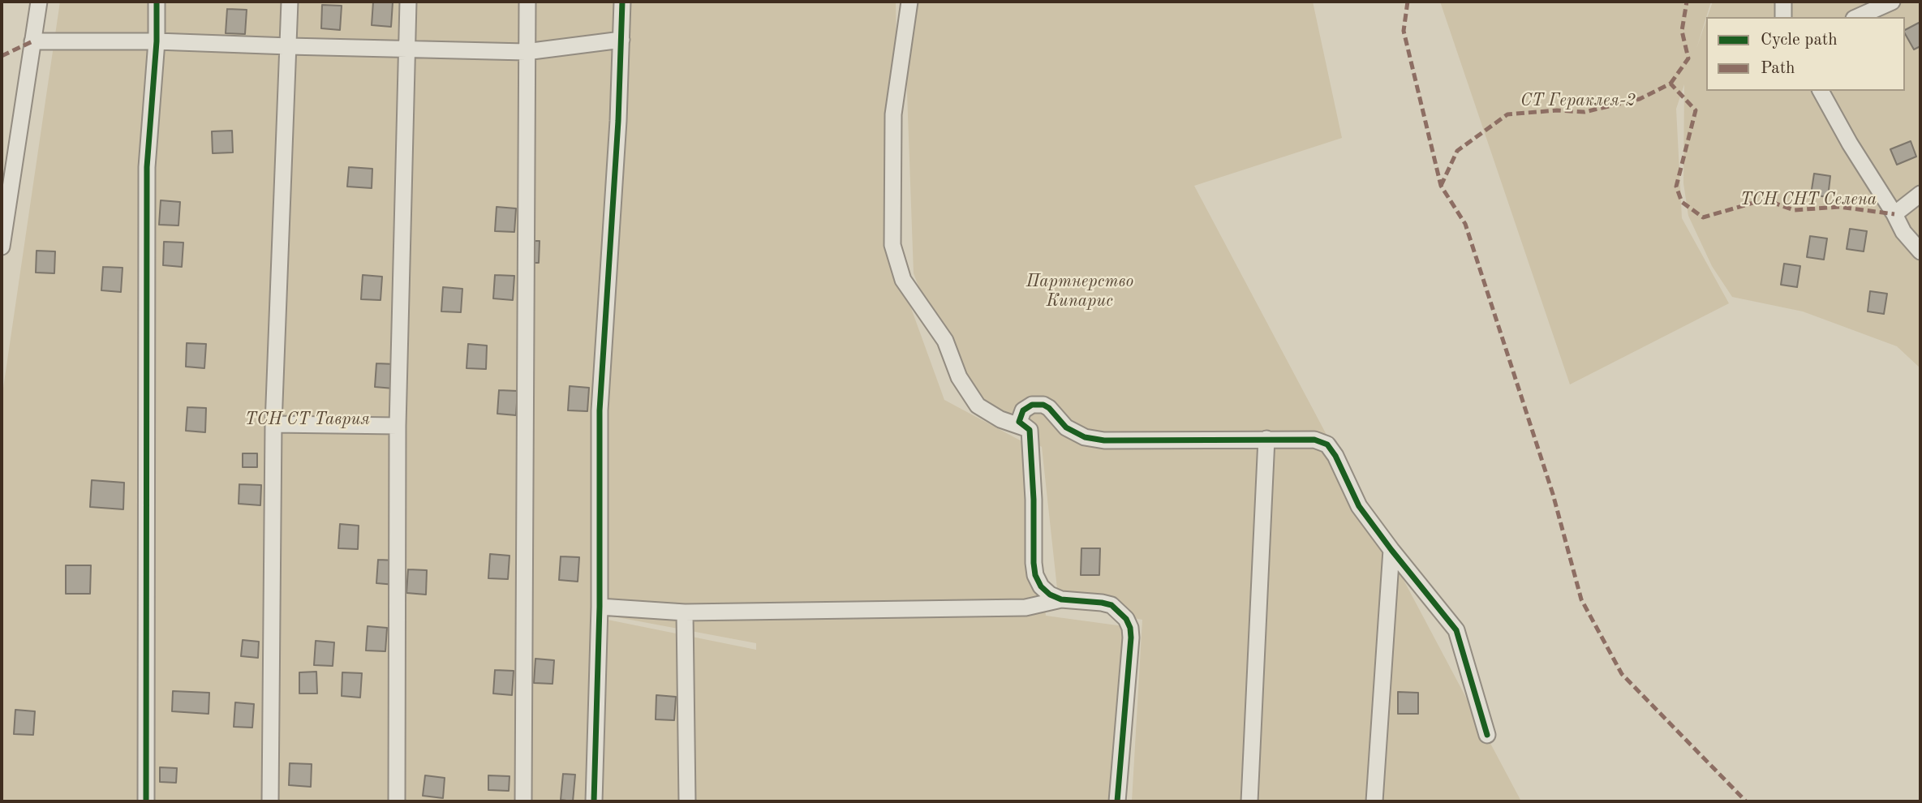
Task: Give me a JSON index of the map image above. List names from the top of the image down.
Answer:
{
  "parks": [
    "СТ Гераклея-2",
    "ТСН СНТ Селена",
    "Партнерство Кипарис",
    "ТСН СТ Таврия"
  ],
  "legend": ["Cycle path", "Path"]
}
